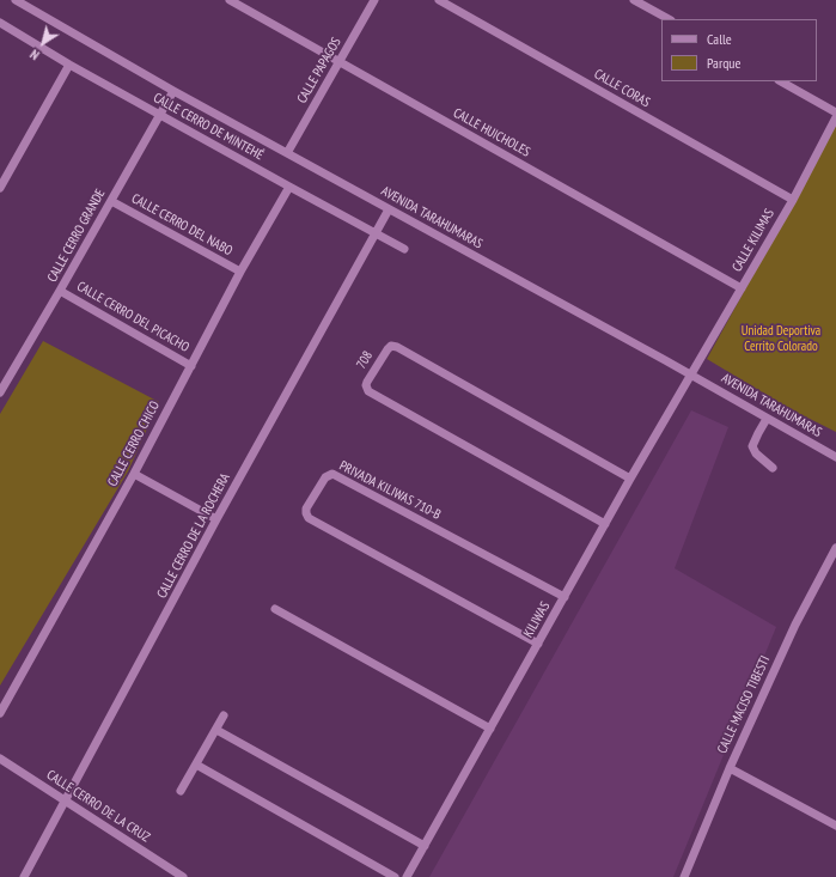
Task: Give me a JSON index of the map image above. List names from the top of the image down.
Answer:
{
  "streets": {
    "street": [
      "CALLE PAPAGOS",
      "CALLE CORAS",
      "CALLE CERRO DE MINTEHÉ",
      "CALLE HUICHOLES",
      "AVENIDA TARAHUMARAS",
      "CALLE CERRO DEL NABO",
      "CALLE CERRO GRANDE",
      "CALLE KILIMAS",
      "CALLE CERRO DEL PICACHO",
      "708",
      "CALLE CERRO CHICO",
      "PRIVADA KILIWAS 710-B",
      "CALLE CERRO DE LA ROCHERA",
      "KILIWAS",
      "CALLE MACISO TIBESTI",
      "CALLE CERRO DE LA CRUZ"
    ]
  },
  "crossings": [
    ["CALLE PAPAGOS", "CALLE HUICHOLES"],
    ["CALLE PAPAGOS", "AVENIDA TARAHUMARAS"],
    ["CALLE CORAS", "CALLE KILIMAS"],
    ["CALLE CERRO DE MINTEHÉ", "CALLE CERRO GRANDE"],
    ["CALLE CERRO DE MINTEHÉ", "CALLE CERRO CHICO"],
    ["CALLE CERRO DE MINTEHÉ", "CALLE CERRO DE LA ROCHERA"],
    ["CALLE HUICHOLES", "CALLE KILIMAS"],
    ["AVENIDA TARAHUMARAS", "CALLE CERRO GRANDE"],
    ["AVENIDA TARAHUMARAS", "CALLE KILIMAS"],
    ["AVENIDA TARAHUMARAS", "CALLE CERRO DE LA ROCHERA"],
    ["AVENIDA TARAHUMARAS", "KILIWAS"],
    ["CALLE CERRO DEL NABO", "CALLE CERRO GRANDE"],
    ["CALLE CERRO DEL NABO", "CALLE CERRO CHICO"],
    ["CALLE CERRO GRANDE", "CALLE CERRO DEL PICACHO"],
    ["CALLE KILIMAS", "KILIWAS"],
    ["CALLE CERRO DEL PICACHO", "CALLE CERRO CHICO"],
    ["708", "KILIWAS"],
    ["PRIVADA KILIWAS 710-B", "KILIWAS"],
    ["CALLE CERRO DE LA ROCHERA", "CALLE CERRO DE LA CRUZ"]
  ],
  "parks": ["Unidad Deportiva Cerrito Colorado"],
  "legend": ["Calle", "Parque"],
  "north": "bottom left"
}
